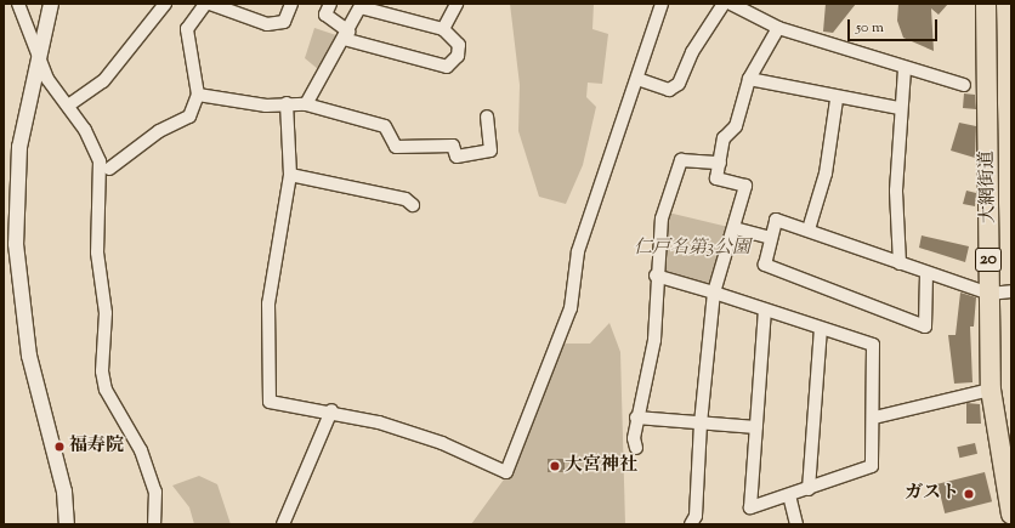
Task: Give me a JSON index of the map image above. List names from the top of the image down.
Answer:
{
  "streets": {
    "main road": ["大網街道", "20"]
  },
  "parks": ["仁戸名第3公園"],
  "places": ["福寿院", "大宮神社", "ガスト"],
  "scale_bar": "50 m"
}
